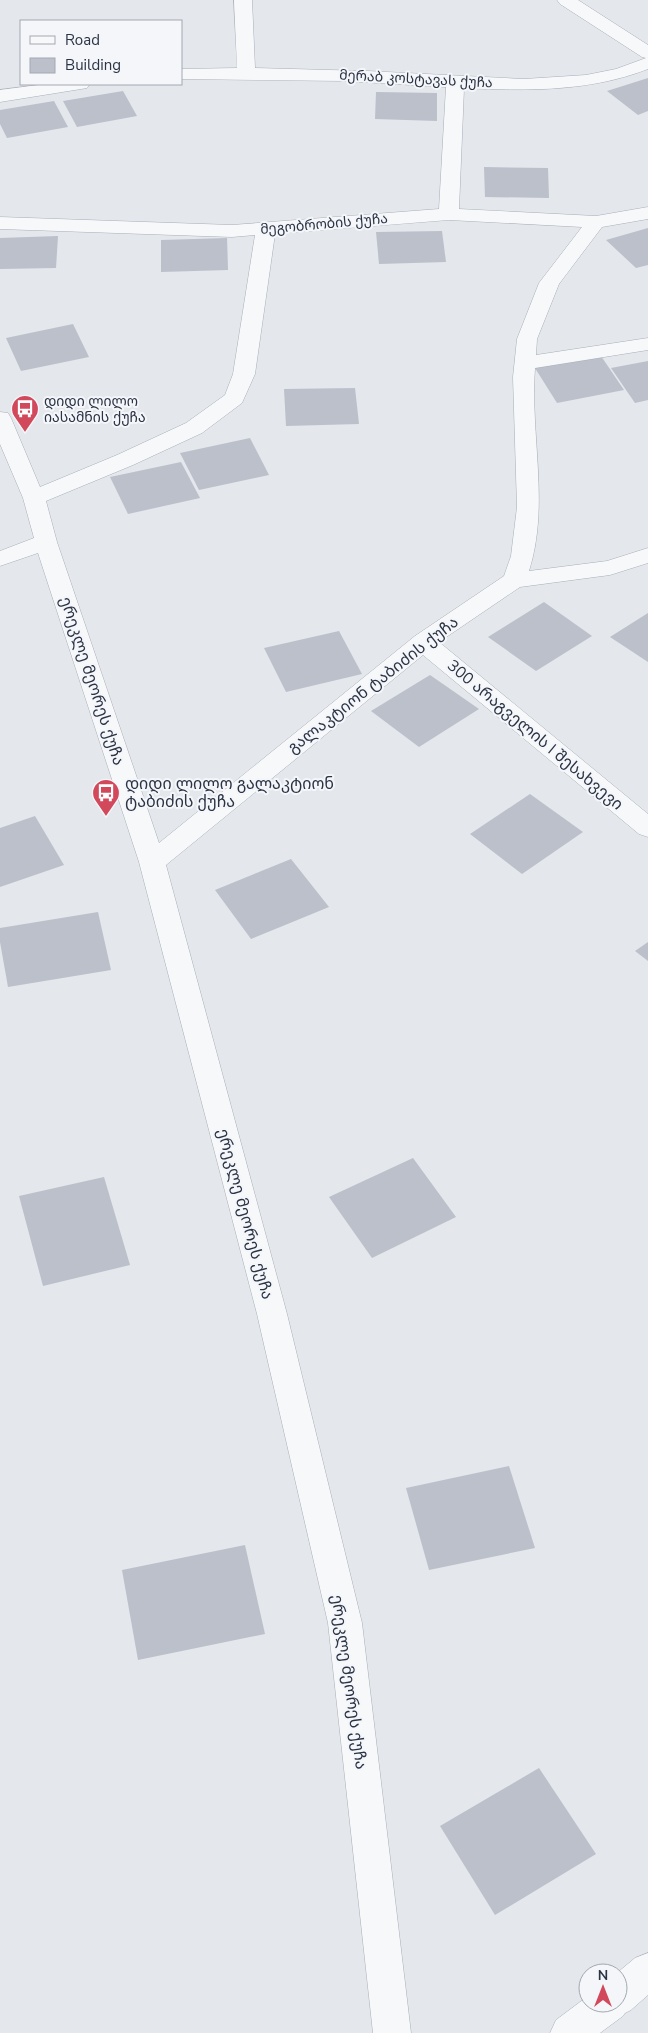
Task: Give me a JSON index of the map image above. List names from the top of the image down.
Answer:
{
  "streets": {
    "street": [
      "მერაბ კოსტავას ქუჩა",
      "მეგობრობის ქუჩა",
      "ერეკლე მეორეს ქუჩა",
      "გალაკტიონ ტაბიძის ქუჩა",
      "300 არაგველის I შესახვევი"
    ]
  },
  "crossings": [
    ["ერეკლე მეორეს ქუჩა", "გალაკტიონ ტაბიძის ქუჩა"],
    ["გალაკტიონ ტაბიძის ქუჩა", "300 არაგველის I შესახვევი"]
  ],
  "places": {
    "bus stop": ["დიდი ლილო იასამნის ქუჩა", "დიდი ლილო გალაკტიონ ტაბიძის ქუჩა"]
  },
  "legend": ["Road", "Building"],
  "north": "top"
}
